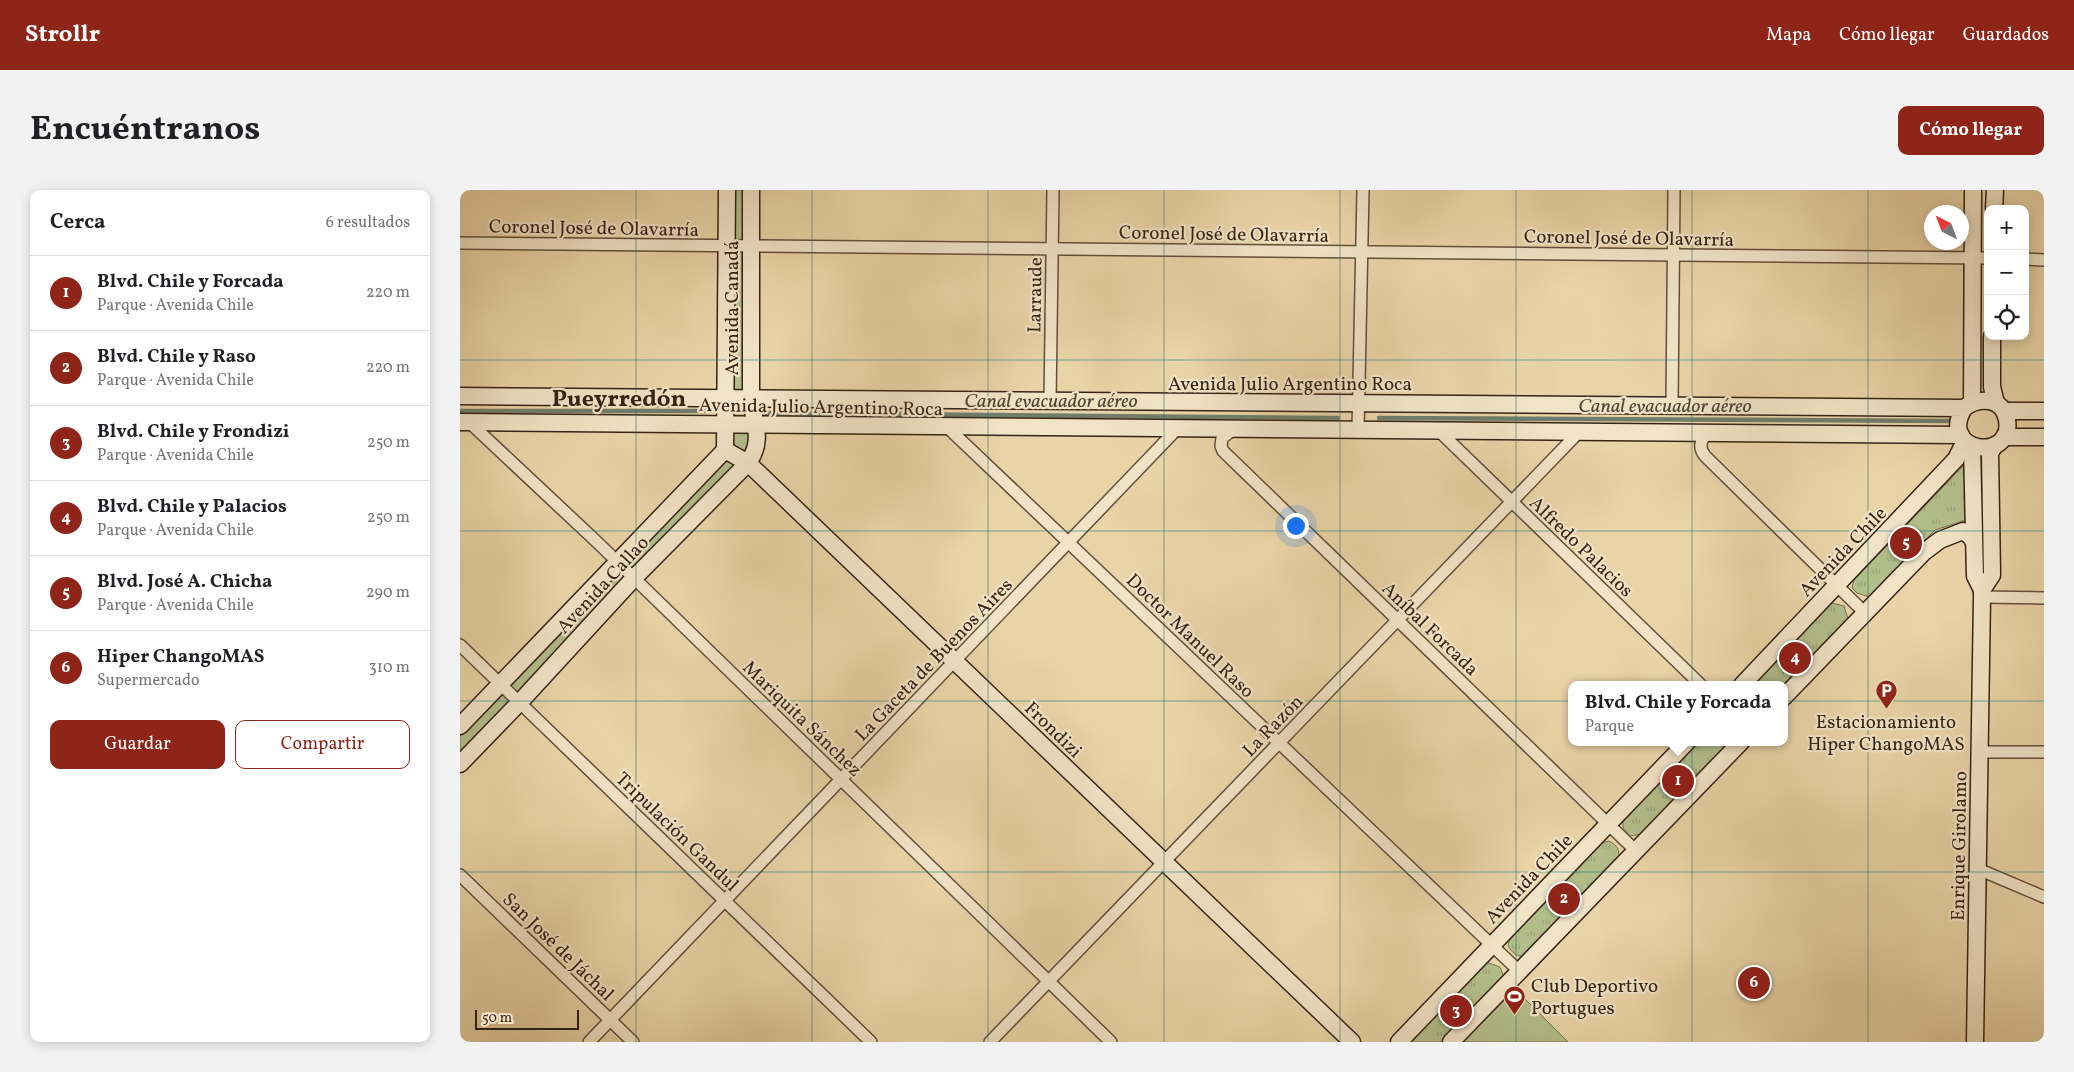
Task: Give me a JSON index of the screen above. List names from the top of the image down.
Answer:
{
  "streets": {
    "main road": [
      "Avenida Canadá",
      "Avenida Julio Argentino Roca",
      "Avenida Chile",
      "Avenida Callao",
      "Frondizi",
      "Enrique Girolamo"
    ],
    "street": [
      "Coronel José de Olavarría",
      "Larraude",
      "Alfredo Palacios",
      "Aníbal Forcada",
      "Doctor Manuel Raso",
      "La Gaceta de Buenos Aires",
      "Mariquita Sánchez",
      "La Razón",
      "Tripulación Gandul",
      "San José de Jáchal"
    ]
  },
  "crossings": [
    ["Coronel José de Olavarría", "Larraude"],
    ["Coronel José de Olavarría", "Avenida Canadá"],
    ["Larraude", "Avenida Julio Argentino Roca"],
    ["Avenida Canadá", "Avenida Julio Argentino Roca"],
    ["Avenida Canadá", "Avenida Callao"],
    ["Avenida Julio Argentino Roca", "Alfredo Palacios"],
    ["Avenida Julio Argentino Roca", "Avenida Chile"],
    ["Avenida Julio Argentino Roca", "Avenida Callao"],
    ["Avenida Julio Argentino Roca", "Aníbal Forcada"],
    ["Avenida Julio Argentino Roca", "Doctor Manuel Raso"],
    ["Avenida Julio Argentino Roca", "La Gaceta de Buenos Aires"],
    ["Avenida Julio Argentino Roca", "Mariquita Sánchez"],
    ["Avenida Julio Argentino Roca", "La Razón"],
    ["Avenida Julio Argentino Roca", "Enrique Girolamo"],
    ["Alfredo Palacios", "La Razón"],
    ["Avenida Chile", "Aníbal Forcada"],
    ["Avenida Chile", "Doctor Manuel Raso"],
    ["Avenida Chile", "Enrique Girolamo"],
    ["Avenida Callao", "Mariquita Sánchez"],
    ["Avenida Callao", "Frondizi"],
    ["Avenida Callao", "Tripulación Gandul"],
    ["Aníbal Forcada", "La Razón"],
    ["Doctor Manuel Raso", "La Gaceta de Buenos Aires"],
    ["Doctor Manuel Raso", "La Razón"],
    ["La Gaceta de Buenos Aires", "Mariquita Sánchez"],
    ["La Gaceta de Buenos Aires", "Frondizi"],
    ["La Gaceta de Buenos Aires", "Tripulación Gandul"],
    ["La Gaceta de Buenos Aires", "San José de Jáchal"],
    ["Mariquita Sánchez", "La Razón"],
    ["La Razón", "Frondizi"]
  ],
  "districts": ["Pueyrredón"],
  "water": ["Canal evacuador aéreo"],
  "places": {
    "parking": ["Estacionamiento Hiper ChangoMAS"],
    "sports": ["Club Deportivo Portugues"]
  },
  "scale_bar": "50 m",
  "north": "top left",
  "page": {
    "header": "Strollr",
    "nav": ["Mapa", "Cómo llegar", "Guardados"],
    "title": "Encuéntranos",
    "buttons": [
      "Cómo llegar",
      ["Guardar", "Compartir"]
    ],
    "heading": ["Cerca", "6 resultados"],
    "map_buttons": ["+", "−"],
    "list": [
      {
        "mark": "1",
        "name": "Blvd. Chile y Forcada",
        "note": "Parque · Avenida Chile",
        "value": "220 m"
      },
      {
        "mark": "2",
        "name": "Blvd. Chile y Raso",
        "note": "Parque · Avenida Chile",
        "value": "220 m"
      },
      {
        "mark": "3",
        "name": "Blvd. Chile y Frondizi",
        "note": "Parque · Avenida Chile",
        "value": "250 m"
      },
      {
        "mark": "4",
        "name": "Blvd. Chile y Palacios",
        "note": "Parque · Avenida Chile",
        "value": "250 m"
      },
      {
        "mark": "5",
        "name": "Blvd. José A. Chicha",
        "note": "Parque · Avenida Chile",
        "value": "290 m"
      },
      {
        "mark": "6",
        "name": "Hiper ChangoMAS",
        "note": "Supermercado",
        "value": "310 m"
      }
    ],
    "pins": [
      "5",
      "4",
      "1",
      "2",
      "6",
      "3"
    ],
    "popup": ["Blvd. Chile y Forcada", "Parque"],
    "scale": "50 m"
  }
}
